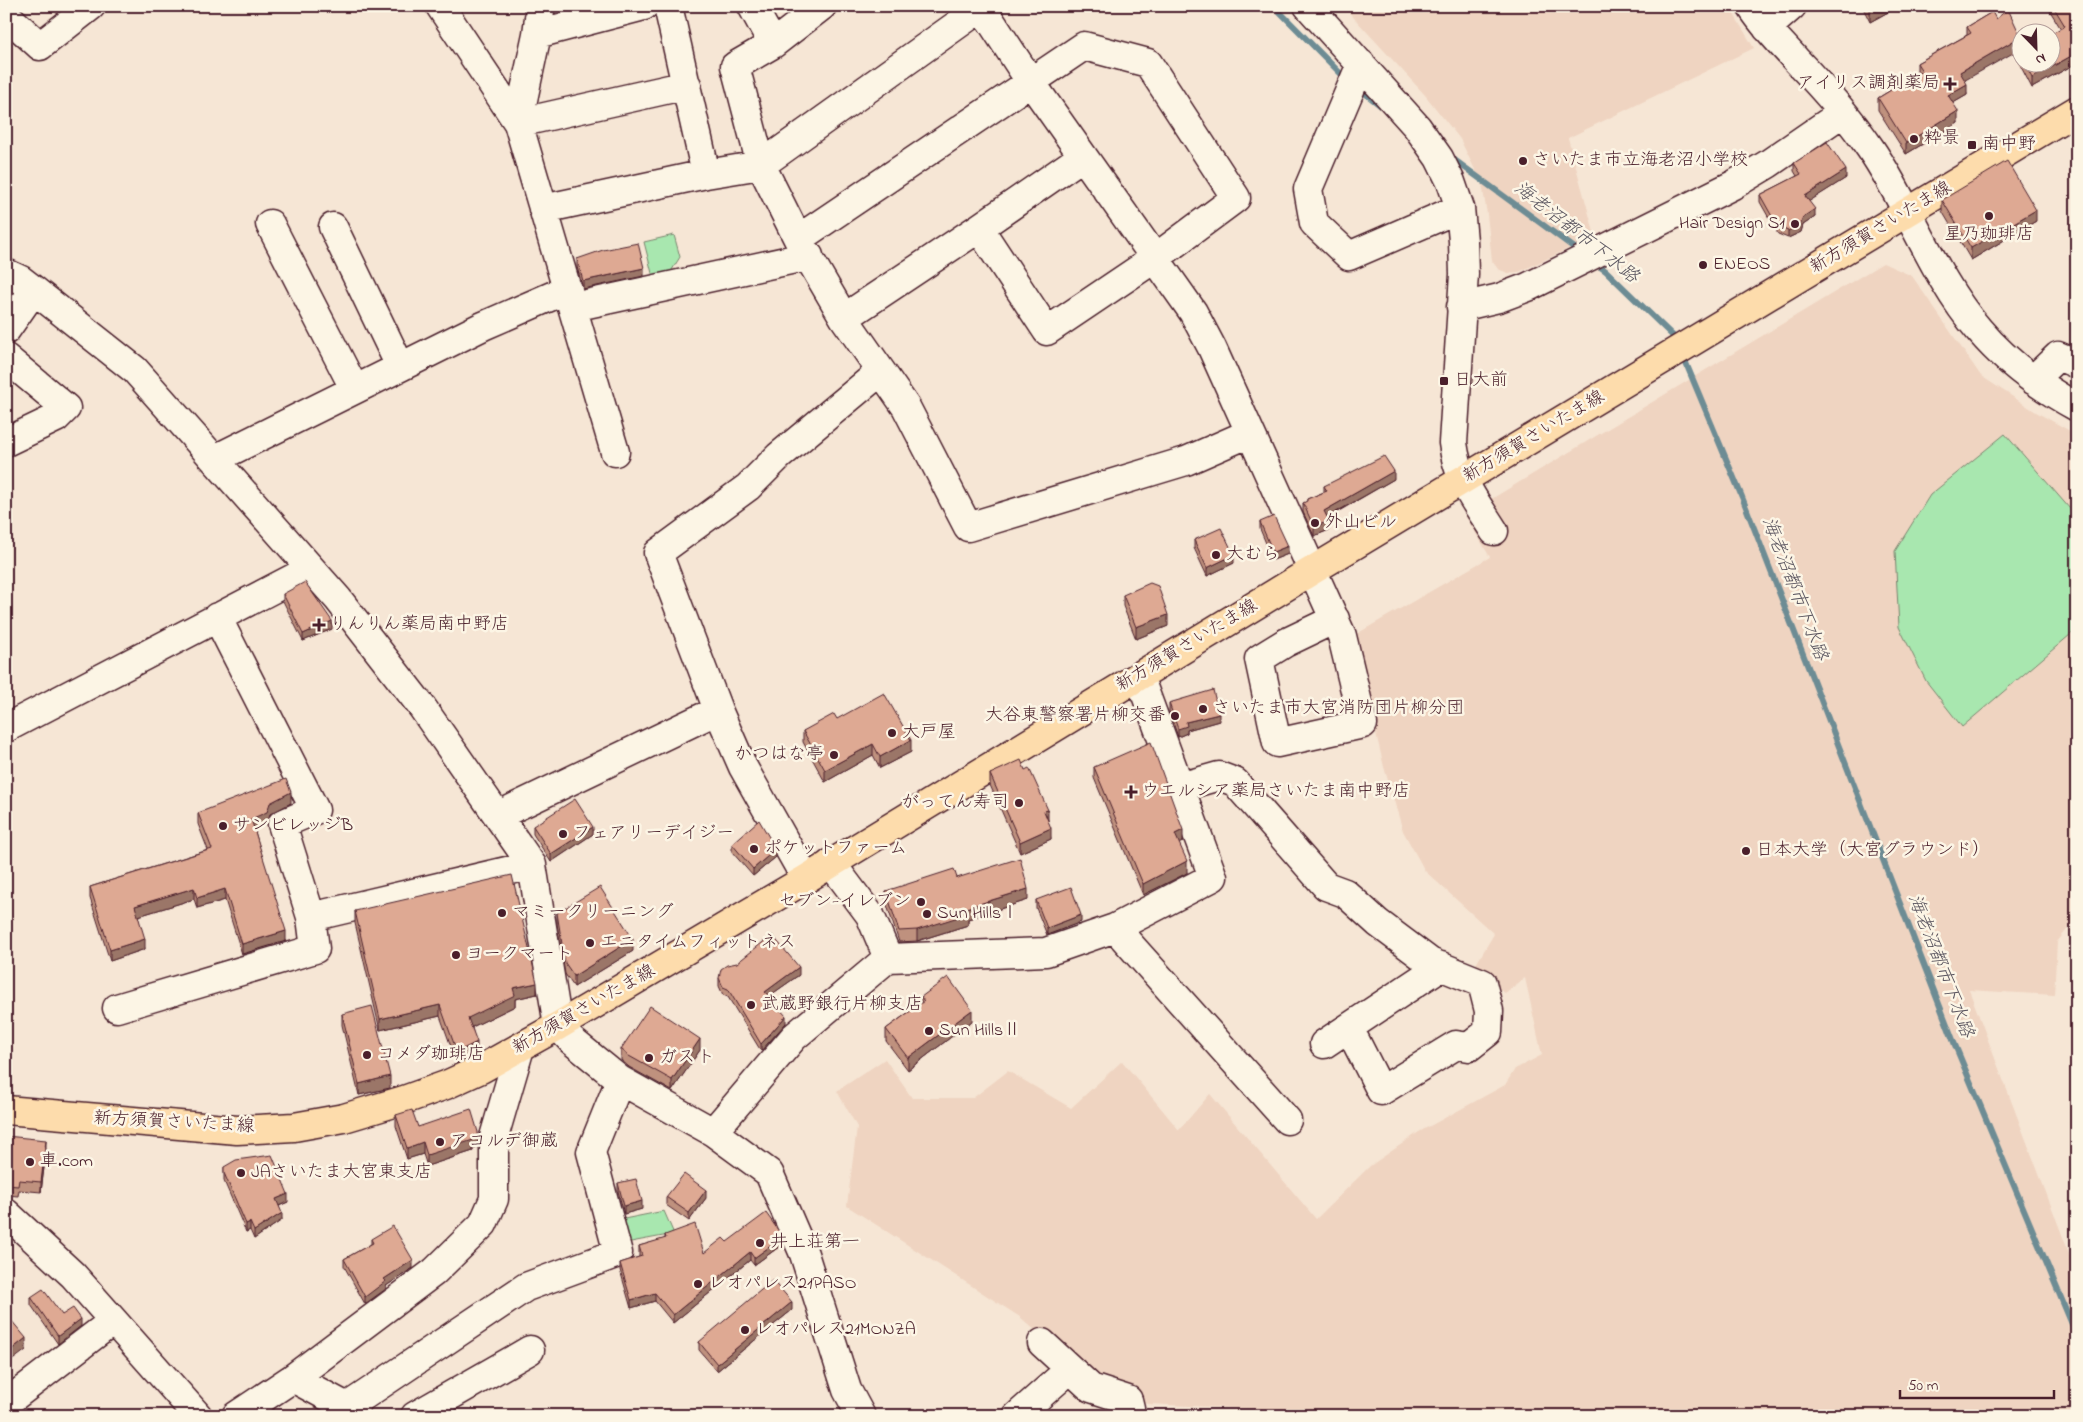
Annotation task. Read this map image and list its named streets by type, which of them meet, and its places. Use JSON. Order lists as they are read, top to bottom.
{
  "streets": {
    "main road": ["新方須賀さいたま線"]
  },
  "water": ["海老沼都市下水路"],
  "places": {
    "health": ["アイリス調剤薬局", "りんりん薬局南中野店", "ウエルシア薬局さいたま南中野店"],
    "other": [
      "粋景",
      "さいたま市立海老沼小学校",
      "星乃珈琲店",
      "Hair Design S1",
      "ENEOS",
      "外山ビル",
      "大むら",
      "さいたま市大宮消防団片柳分団",
      "大谷東警察署片柳交番",
      "大戸屋",
      "かつはな亭",
      "がってん寿司",
      "サンビレッジB",
      "フェアリーデイジー",
      "ポケットファーム",
      "日本大学（大宮グラウンド）",
      "セブン-イレブン",
      "マミークリーニング",
      "Sun HillsⅠ",
      "エニタイムフィットネス",
      "ヨークマート",
      "武蔵野銀行片柳支店",
      "Sun HillsⅡ",
      "コメダ珈琲店",
      "ガスト",
      "アコルデ御蔵",
      "車.com",
      "JAさいたま大宮東支店",
      "井上荘第一",
      "レオパレス21PASO",
      "レオパレス21MONZA"
    ],
    "transit": ["南中野", "日大前"]
  },
  "scale_bar": "50 m",
  "north": "bottom right"
}
